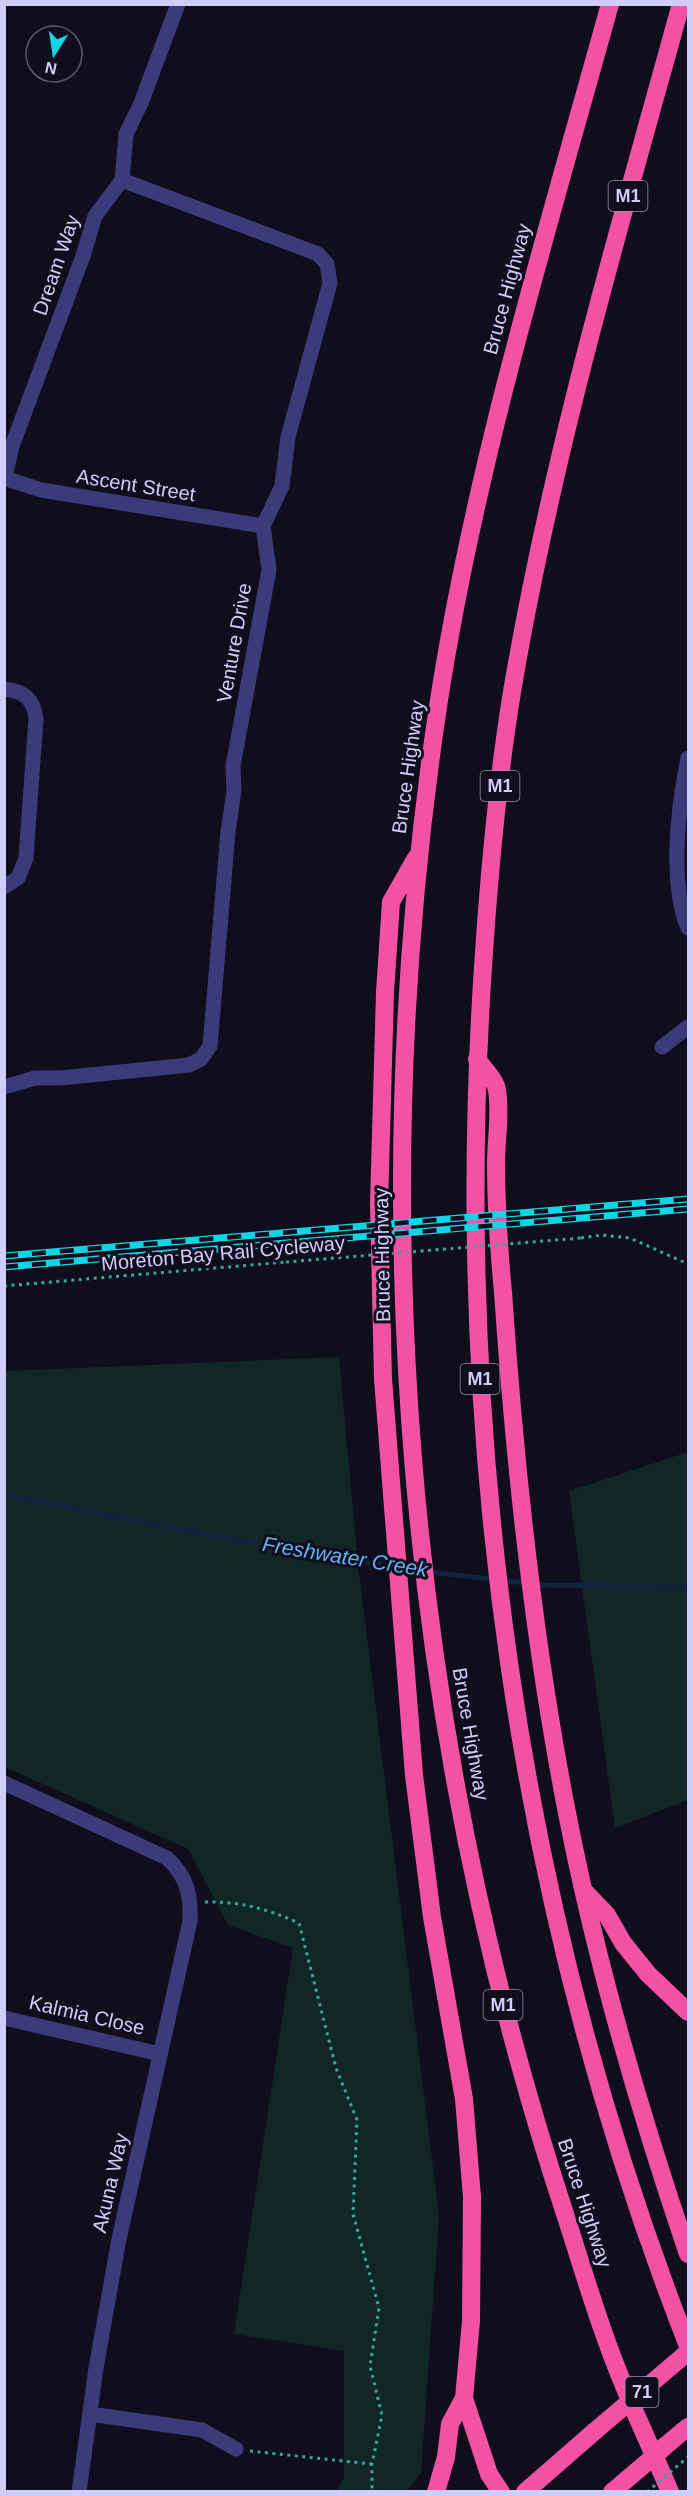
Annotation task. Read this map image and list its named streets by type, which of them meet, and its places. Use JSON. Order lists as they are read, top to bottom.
{
  "streets": {
    "highway": ["M1", "Bruce Highway", "71"],
    "street": [
      "Dream Way",
      "Ascent Street",
      "Venture Drive",
      "Kalmia Close",
      "Akuna Way"
    ],
    "path": ["Moreton Bay Rail Cycleway"]
  },
  "crossings": [
    ["Dream Way", "Ascent Street"],
    ["Ascent Street", "Venture Drive"],
    ["Kalmia Close", "Akuna Way"]
  ],
  "water": ["Freshwater Creek"],
  "north": "bottom"
}
